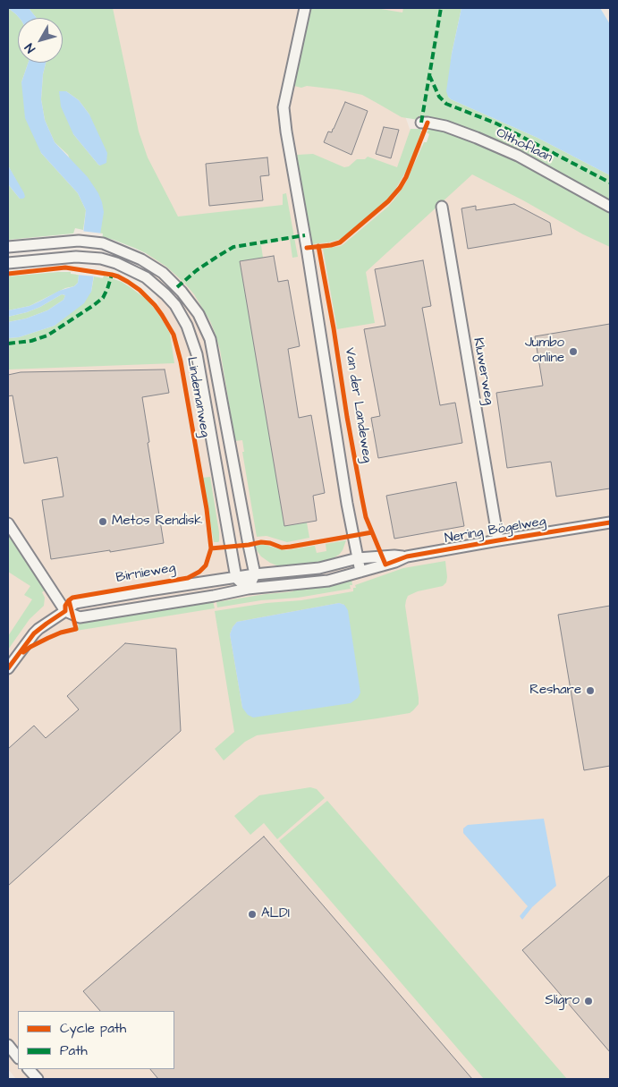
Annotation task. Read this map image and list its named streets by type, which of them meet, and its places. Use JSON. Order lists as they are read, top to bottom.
{
  "streets": {
    "street": [
      "Olthoflaan",
      "Kluwerweg",
      "Lindemanweg",
      "Van der Landeweg",
      "Nering Bögelweg",
      "Birnieweg"
    ]
  },
  "crossings": [
    ["Kluwerweg", "Nering Bögelweg"],
    ["Lindemanweg", "Nering Bögelweg"],
    ["Lindemanweg", "Birnieweg"],
    ["Van der Landeweg", "Nering Bögelweg"],
    ["Nering Bögelweg", "Birnieweg"]
  ],
  "places": [
    "Jumbo online",
    "Metos Rendisk",
    "Reshare",
    "ALDI",
    "Sligro"
  ],
  "legend": ["Cycle path", "Path"],
  "north": "bottom left"
}
